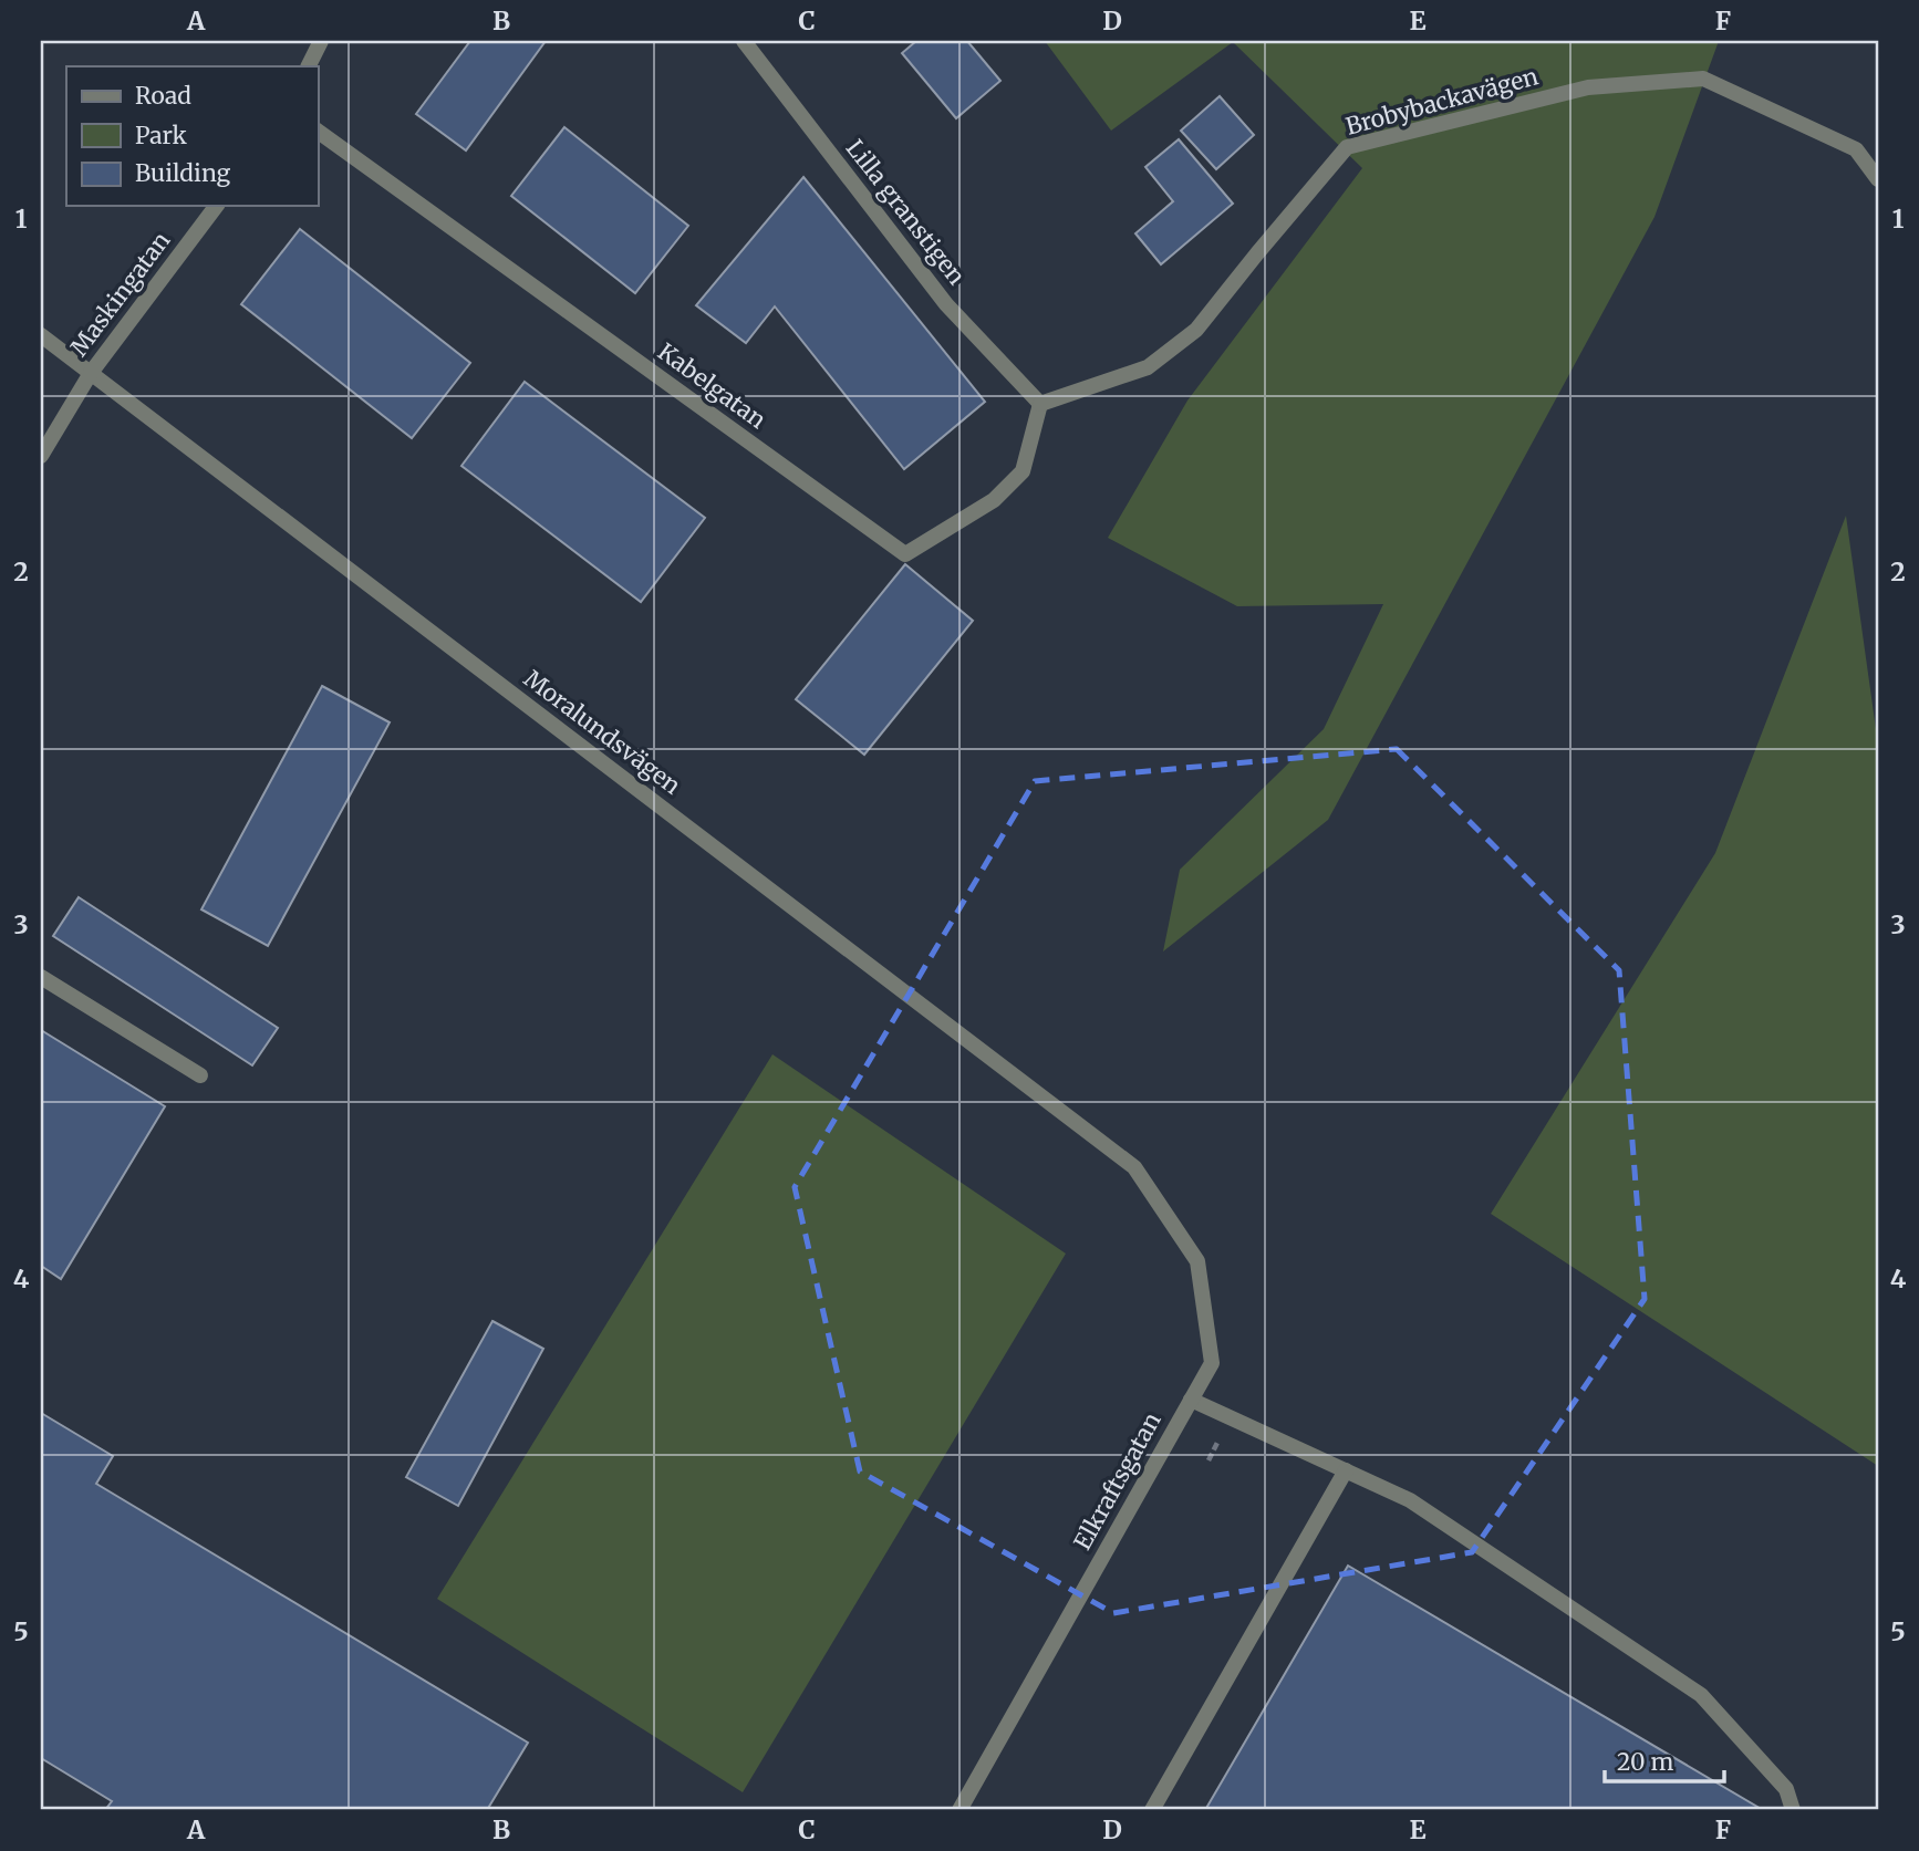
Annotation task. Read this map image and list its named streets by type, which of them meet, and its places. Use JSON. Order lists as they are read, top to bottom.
{
  "streets": {
    "street": [
      "Brobybackavägen",
      "Lilla granstigen",
      "Maskingatan",
      "Kabelgatan",
      "Moralundsvägen",
      "Elkraftsgatan"
    ]
  },
  "crossings": [
    ["Brobybackavägen", "Lilla granstigen"],
    ["Brobybackavägen", "Kabelgatan"],
    ["Lilla granstigen", "Kabelgatan"],
    ["Maskingatan", "Moralundsvägen"],
    ["Moralundsvägen", "Elkraftsgatan"]
  ],
  "legend": ["Road", "Park", "Building"],
  "scale_bar": "20 m",
  "grid": {
    "columns": [
      "A",
      "B",
      "C",
      "D",
      "E",
      "F"
    ],
    "rows": [
      "1",
      "2",
      "3",
      "4",
      "5"
    ]
  }
}
